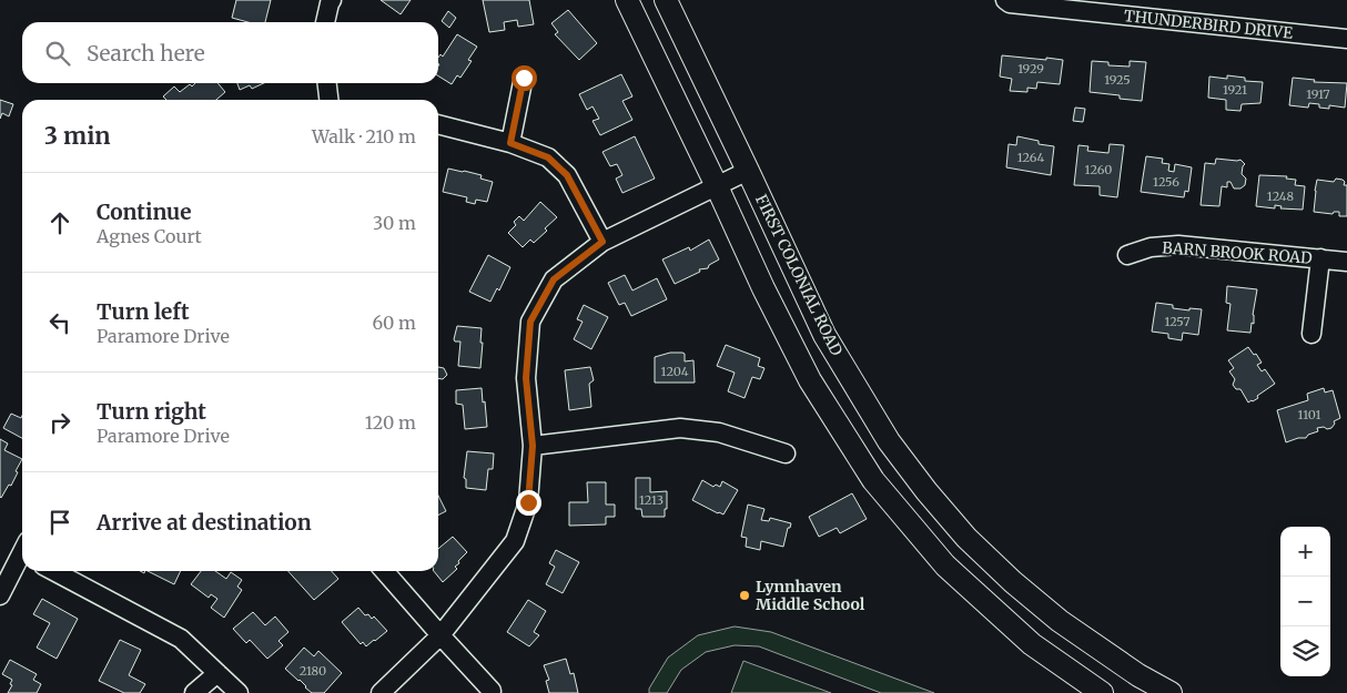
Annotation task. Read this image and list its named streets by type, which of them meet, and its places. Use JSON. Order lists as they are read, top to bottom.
{
  "streets": {
    "main road": ["FIRST COLONIAL ROAD"],
    "street": ["THUNDERBIRD DRIVE", "BARN BROOK ROAD"]
  },
  "places": ["Lynnhaven Middle School"],
  "house_numbers": [
    "1929",
    "1925",
    "1921",
    "1917",
    "1264",
    "1260",
    "1256",
    "1248",
    "1257",
    "1204",
    "1101",
    "1213",
    "2180"
  ],
  "page": {
    "search": "Search here",
    "heading": ["3 min", "Walk · 210 m"],
    "list": [
      ["Continue", "Agnes Court", "30 m"],
      ["Turn left", "Paramore Drive", "60 m"],
      ["Turn right", "Paramore Drive", "120 m"],
      "Arrive at destination"
    ],
    "map_buttons": ["+", "−"]
  }
}
